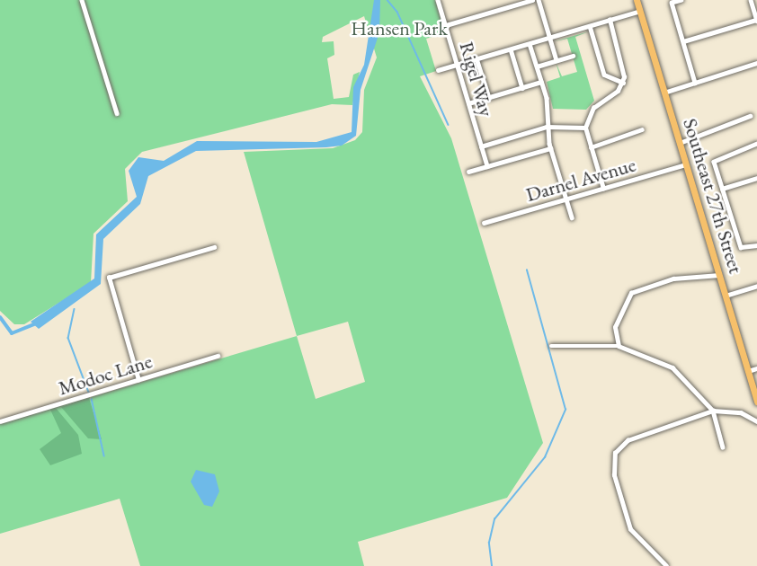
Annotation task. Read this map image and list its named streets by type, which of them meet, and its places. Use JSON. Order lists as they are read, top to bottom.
{
  "streets": {
    "main road": ["Southeast 27th Street"],
    "street": ["Rigel Way", "Darnel Avenue", "Modoc Lane"]
  },
  "crossings": [
    ["Darnel Avenue", "Southeast 27th Street"]
  ],
  "parks": ["Hansen Park"]
}
